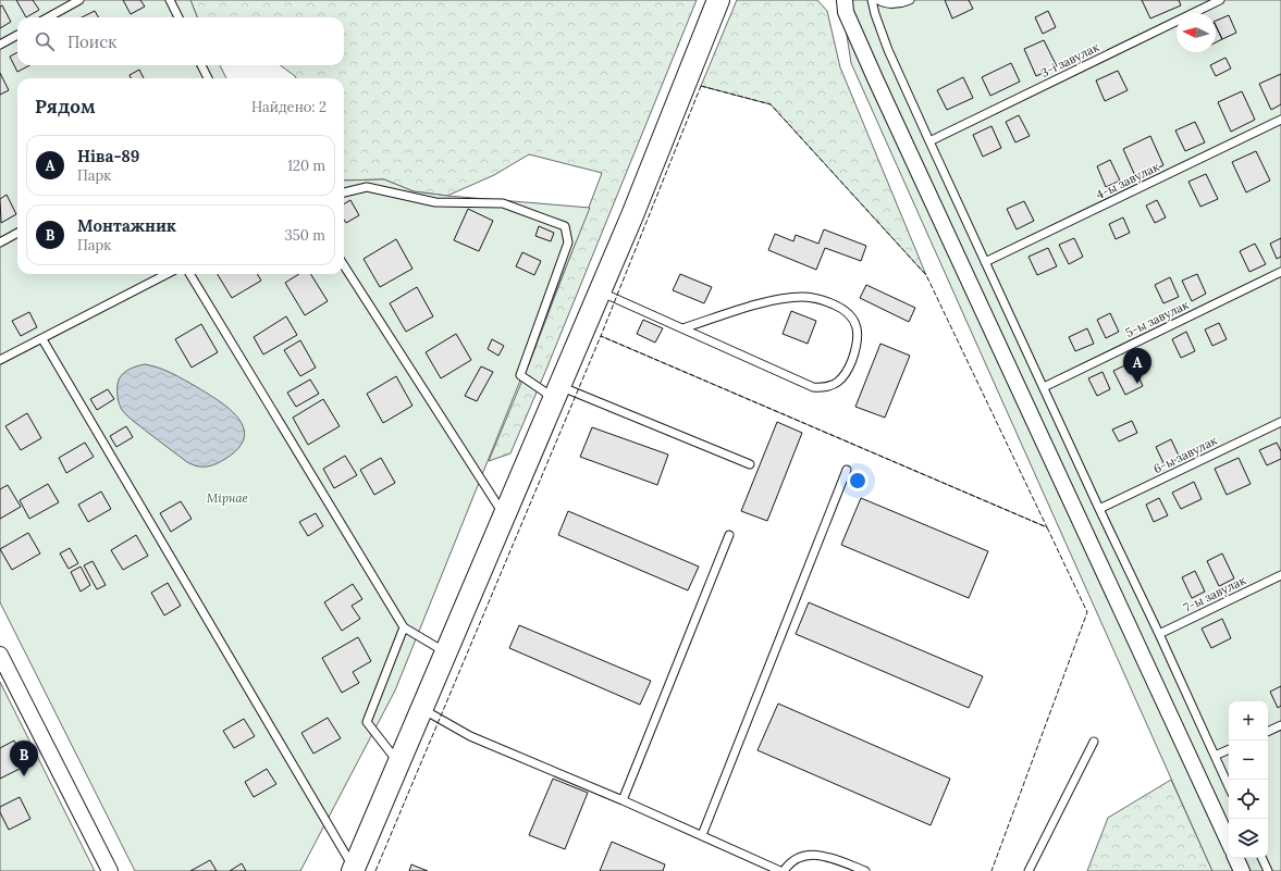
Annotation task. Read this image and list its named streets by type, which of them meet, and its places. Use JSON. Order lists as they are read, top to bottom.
{
  "streets": {
    "lane": [
      "3-і завулак",
      "4-ы завулак",
      "5-ы завулак",
      "6-ы завулак",
      "7-ы завулак"
    ]
  },
  "parks": ["Мірнае"],
  "north": "left",
  "page": {
    "search": "Поиск",
    "heading": ["Рядом", "Найдено: 2"],
    "list": [
      {
        "mark": "A",
        "name": "Ніва-89",
        "note": "Парк",
        "value": "120 m"
      },
      {
        "mark": "B",
        "name": "Монтажник",
        "note": "Парк",
        "value": "350 m"
      }
    ],
    "pins": ["A", "B"],
    "map_buttons": ["+", "−"]
  }
}
